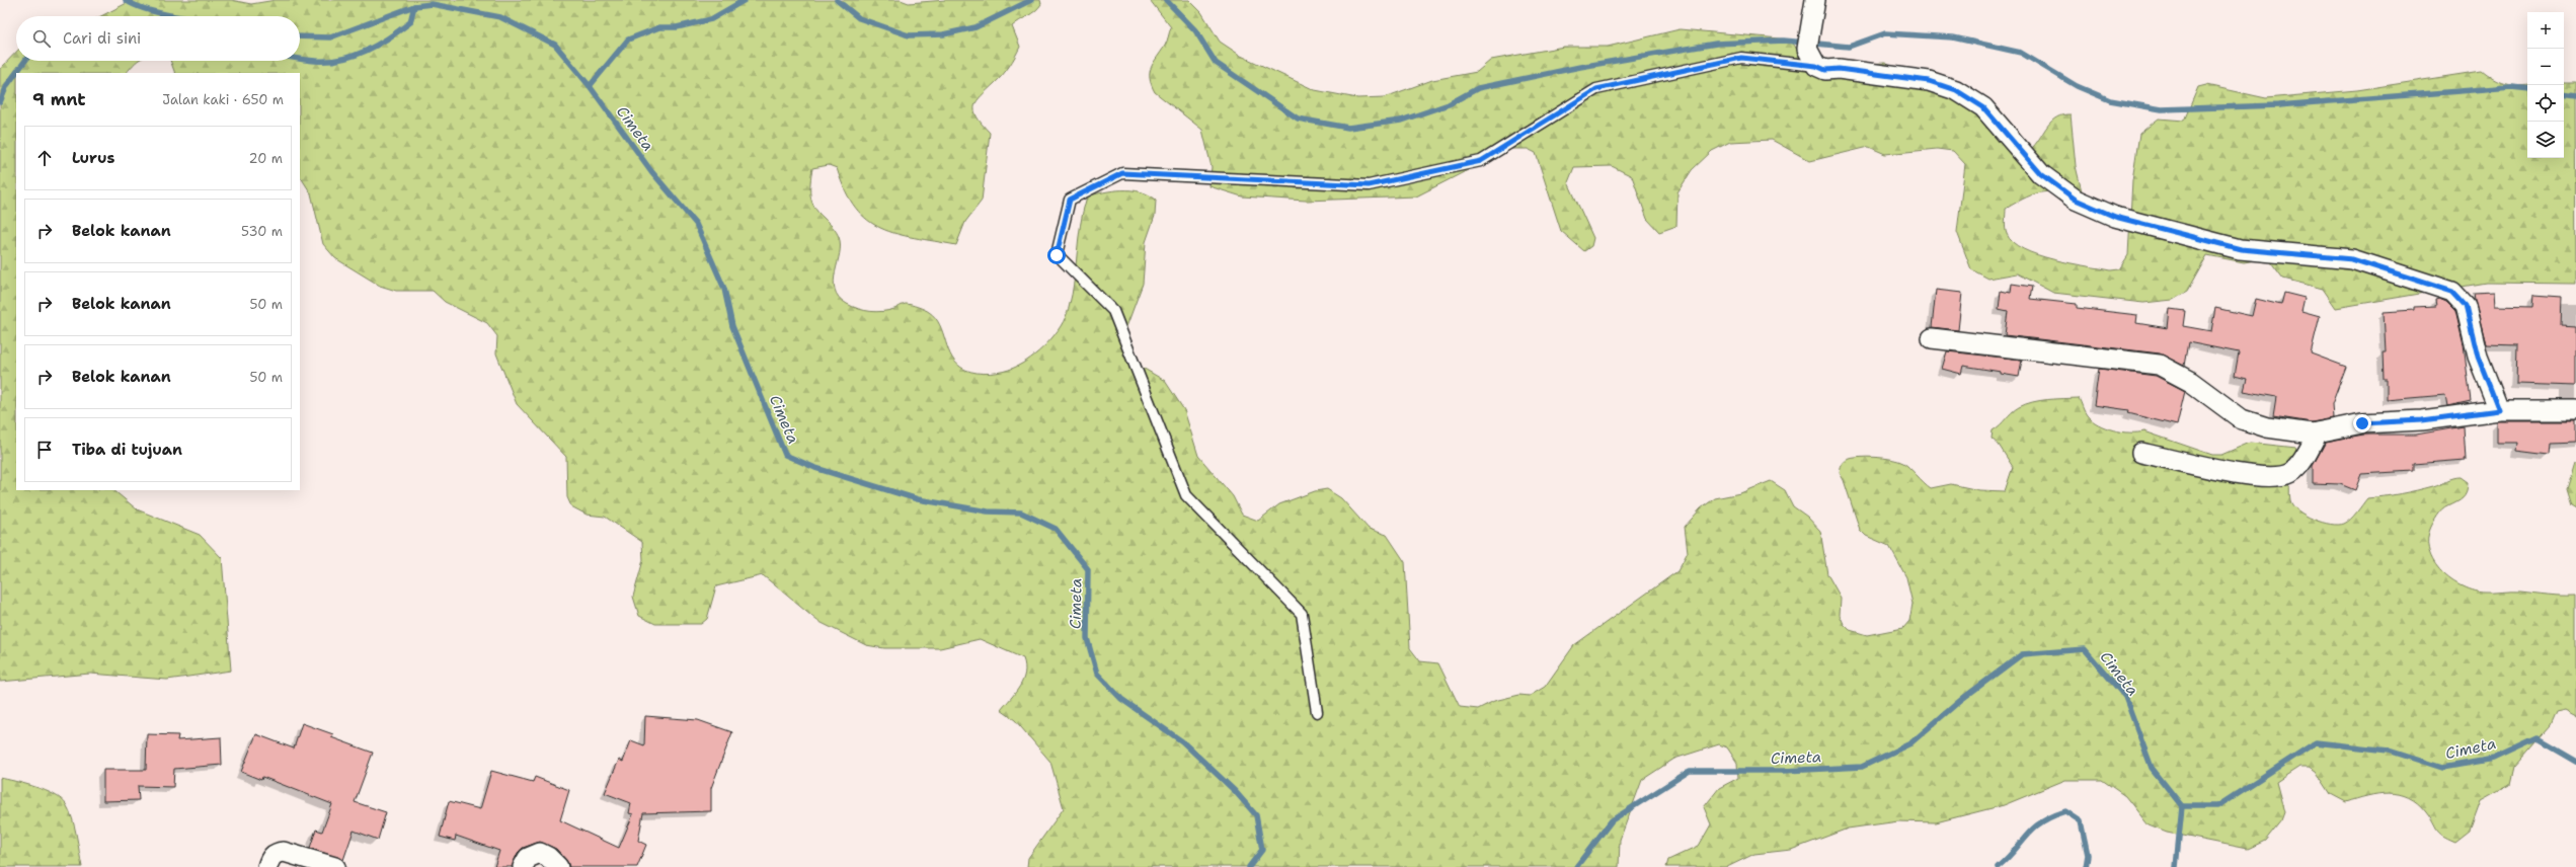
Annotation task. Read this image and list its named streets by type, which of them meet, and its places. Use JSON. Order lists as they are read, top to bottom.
{
  "water": ["Cimeta"],
  "page": {
    "map_buttons": ["+", "−"],
    "search": "Cari di sini",
    "heading": ["9 mnt", "Jalan kaki · 650 m"],
    "list": [
      ["Lurus", "20 m"],
      ["Belok kanan", "530 m"],
      ["Belok kanan", "50 m"],
      ["Belok kanan", "50 m"],
      "Tiba di tujuan"
    ]
  }
}
